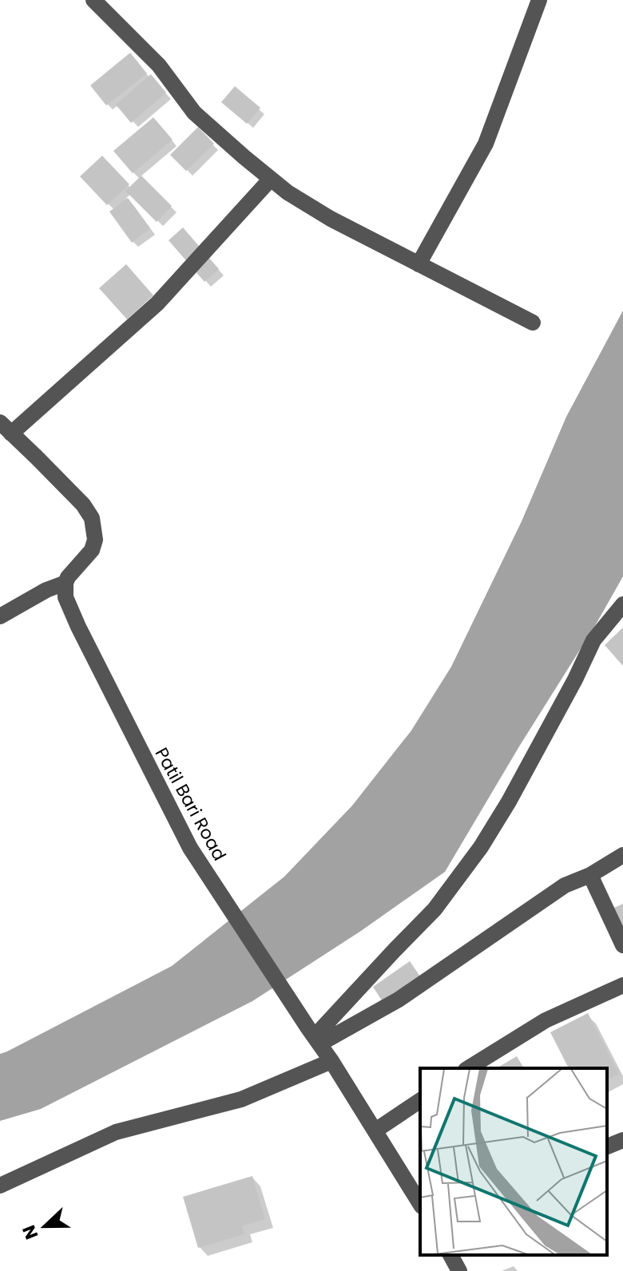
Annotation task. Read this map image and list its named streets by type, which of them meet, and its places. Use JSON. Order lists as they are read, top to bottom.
{
  "streets": {
    "street": ["Patil Bari Road"]
  },
  "north": "left"
}
